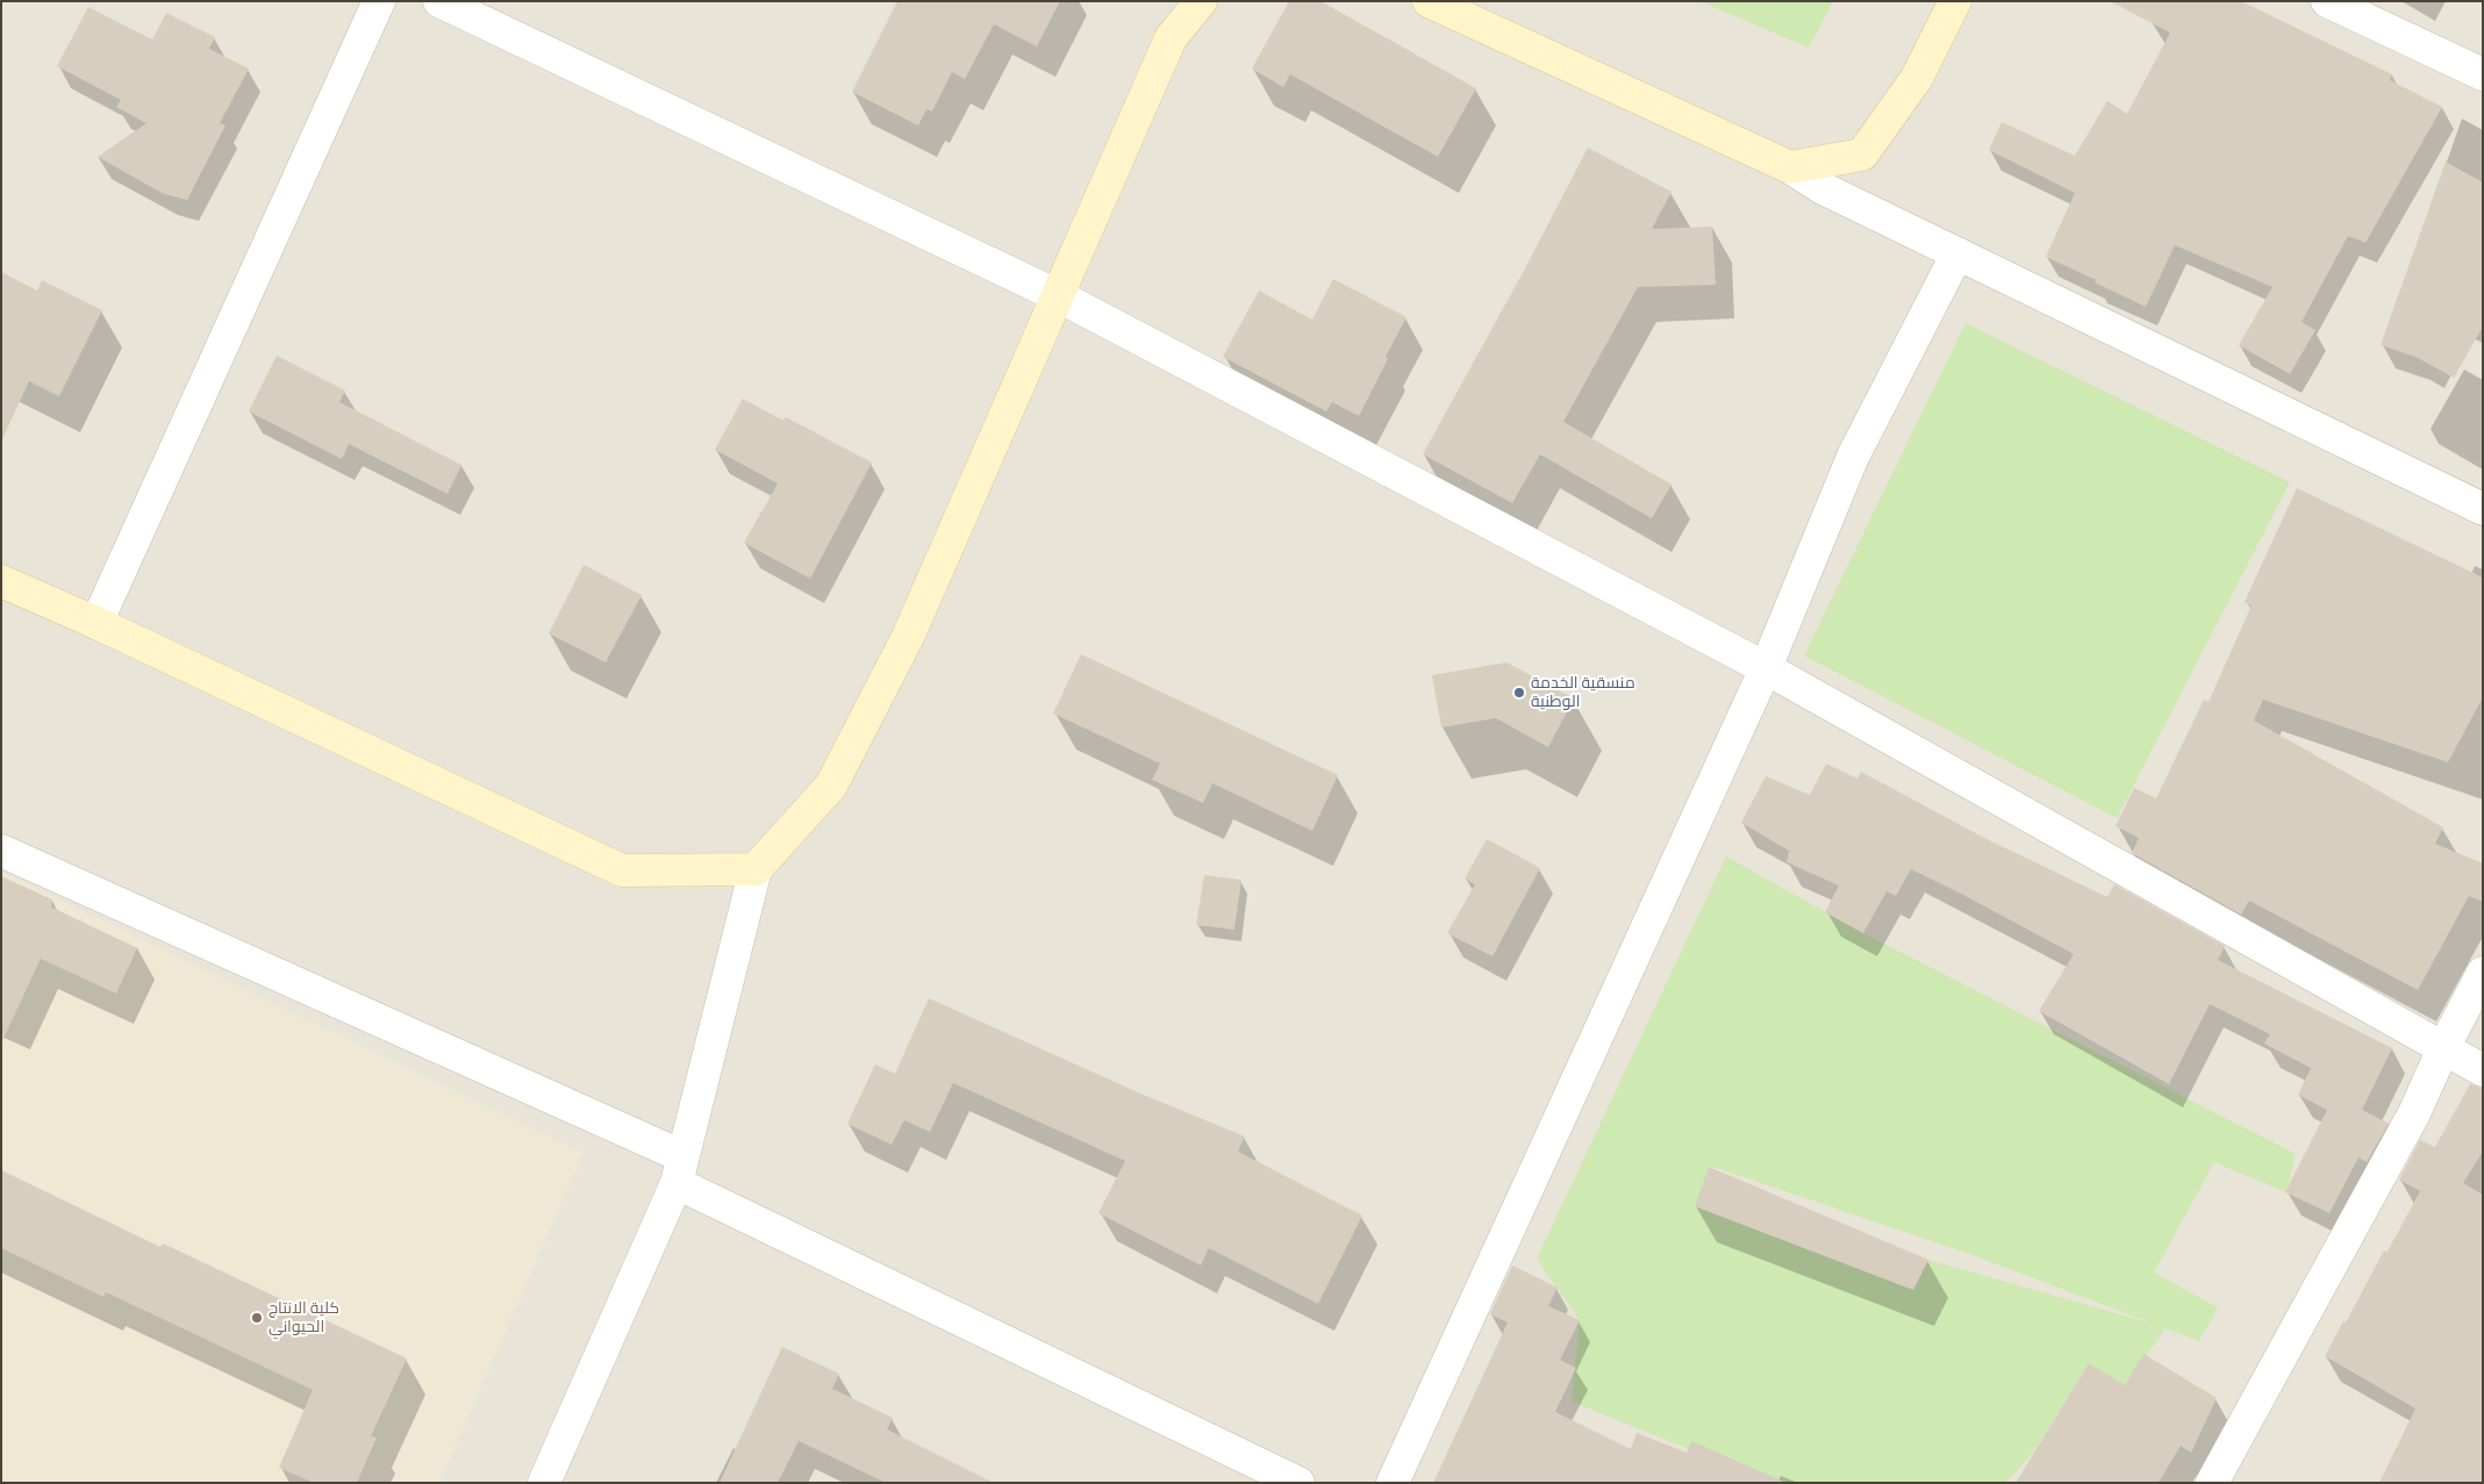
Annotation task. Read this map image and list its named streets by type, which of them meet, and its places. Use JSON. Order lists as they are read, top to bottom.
{
  "places": ["منسقية الخدمة الوطنية", "كلية الانتاج الحيواني"]
}
